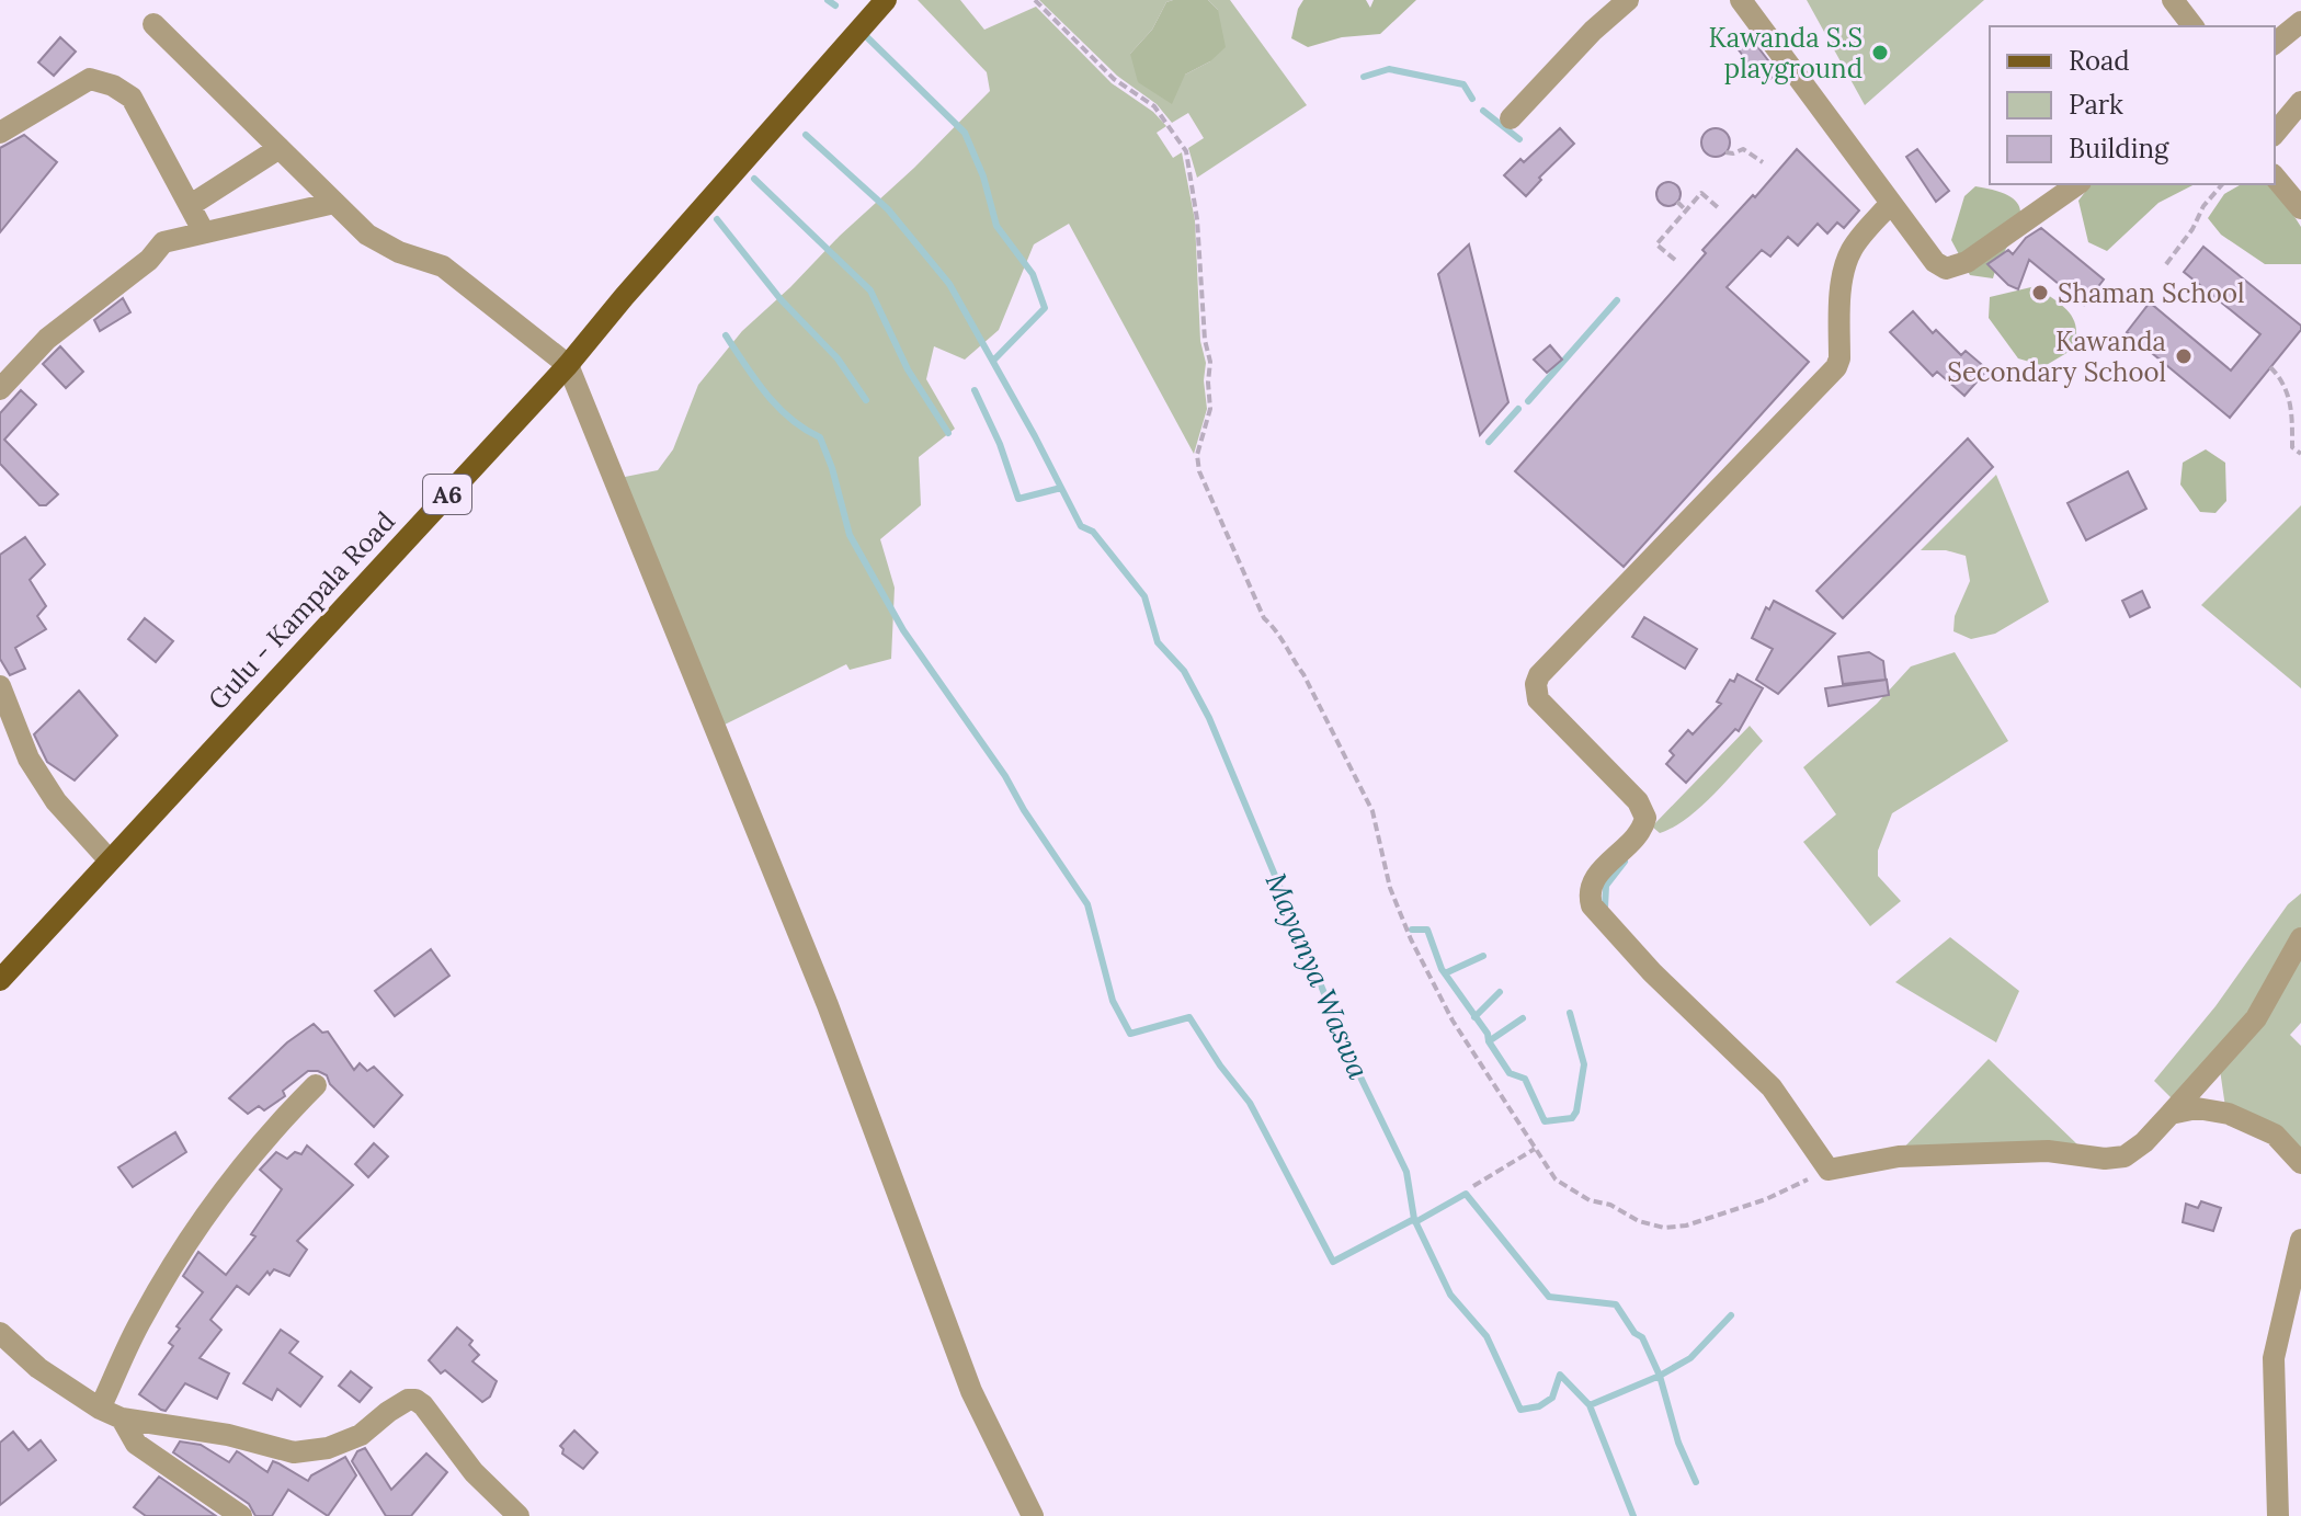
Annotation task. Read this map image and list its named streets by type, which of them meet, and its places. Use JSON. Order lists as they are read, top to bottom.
{
  "streets": {
    "main road": ["A6", "Gulu - Kampala Road"]
  },
  "water": ["Mayanya Waswa"],
  "places": ["Kawanda S.S playground", "Shaman School", "Kawanda Secondary School"],
  "legend": ["Road", "Park", "Building"]
}
